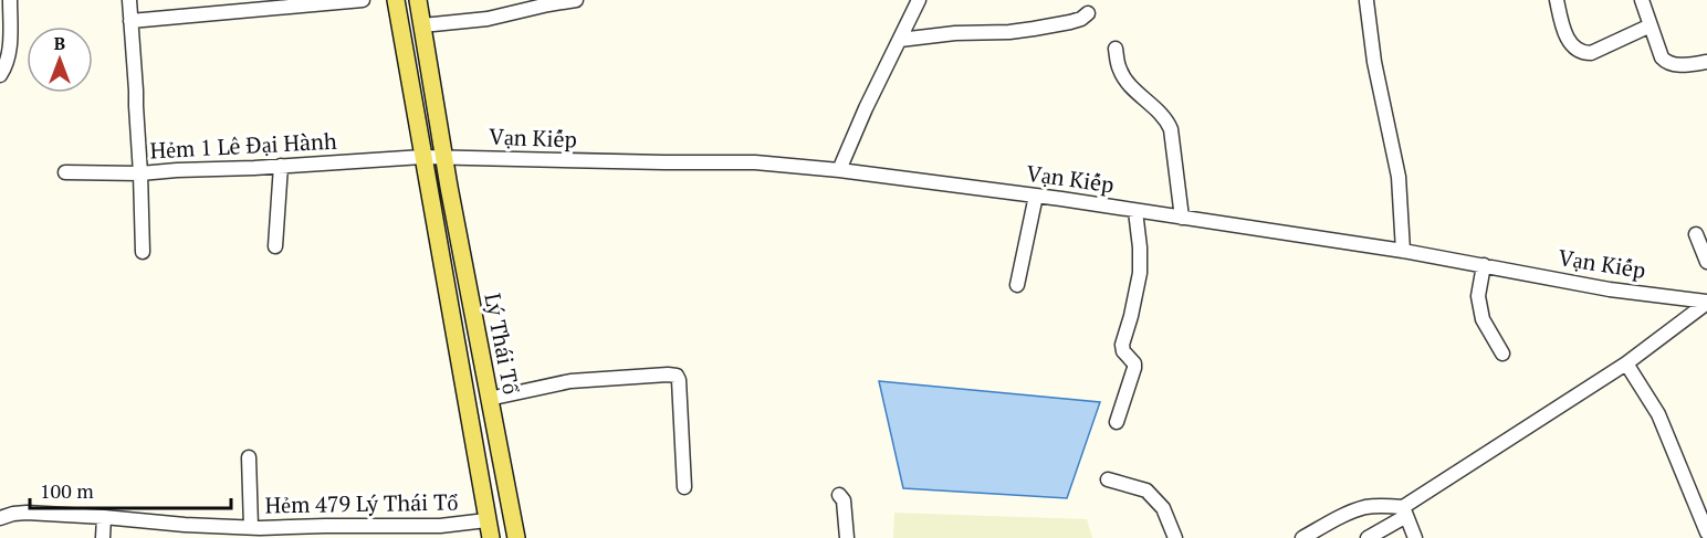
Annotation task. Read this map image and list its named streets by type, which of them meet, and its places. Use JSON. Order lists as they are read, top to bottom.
{
  "streets": {
    "main road": ["Lý Thái Tổ"],
    "street": ["Vạn Kiếp", "Hẻm 1 Lê Đại Hành", "Hẻm 479 Lý Thái Tổ"]
  },
  "crossings": [
    ["Vạn Kiếp", "Hẻm 1 Lê Đại Hành"],
    ["Vạn Kiếp", "Lý Thái Tổ"],
    ["Hẻm 1 Lê Đại Hành", "Lý Thái Tổ"],
    ["Lý Thái Tổ", "Hẻm 479 Lý Thái Tổ"]
  ],
  "scale_bar": "100 m",
  "north": "top"
}
